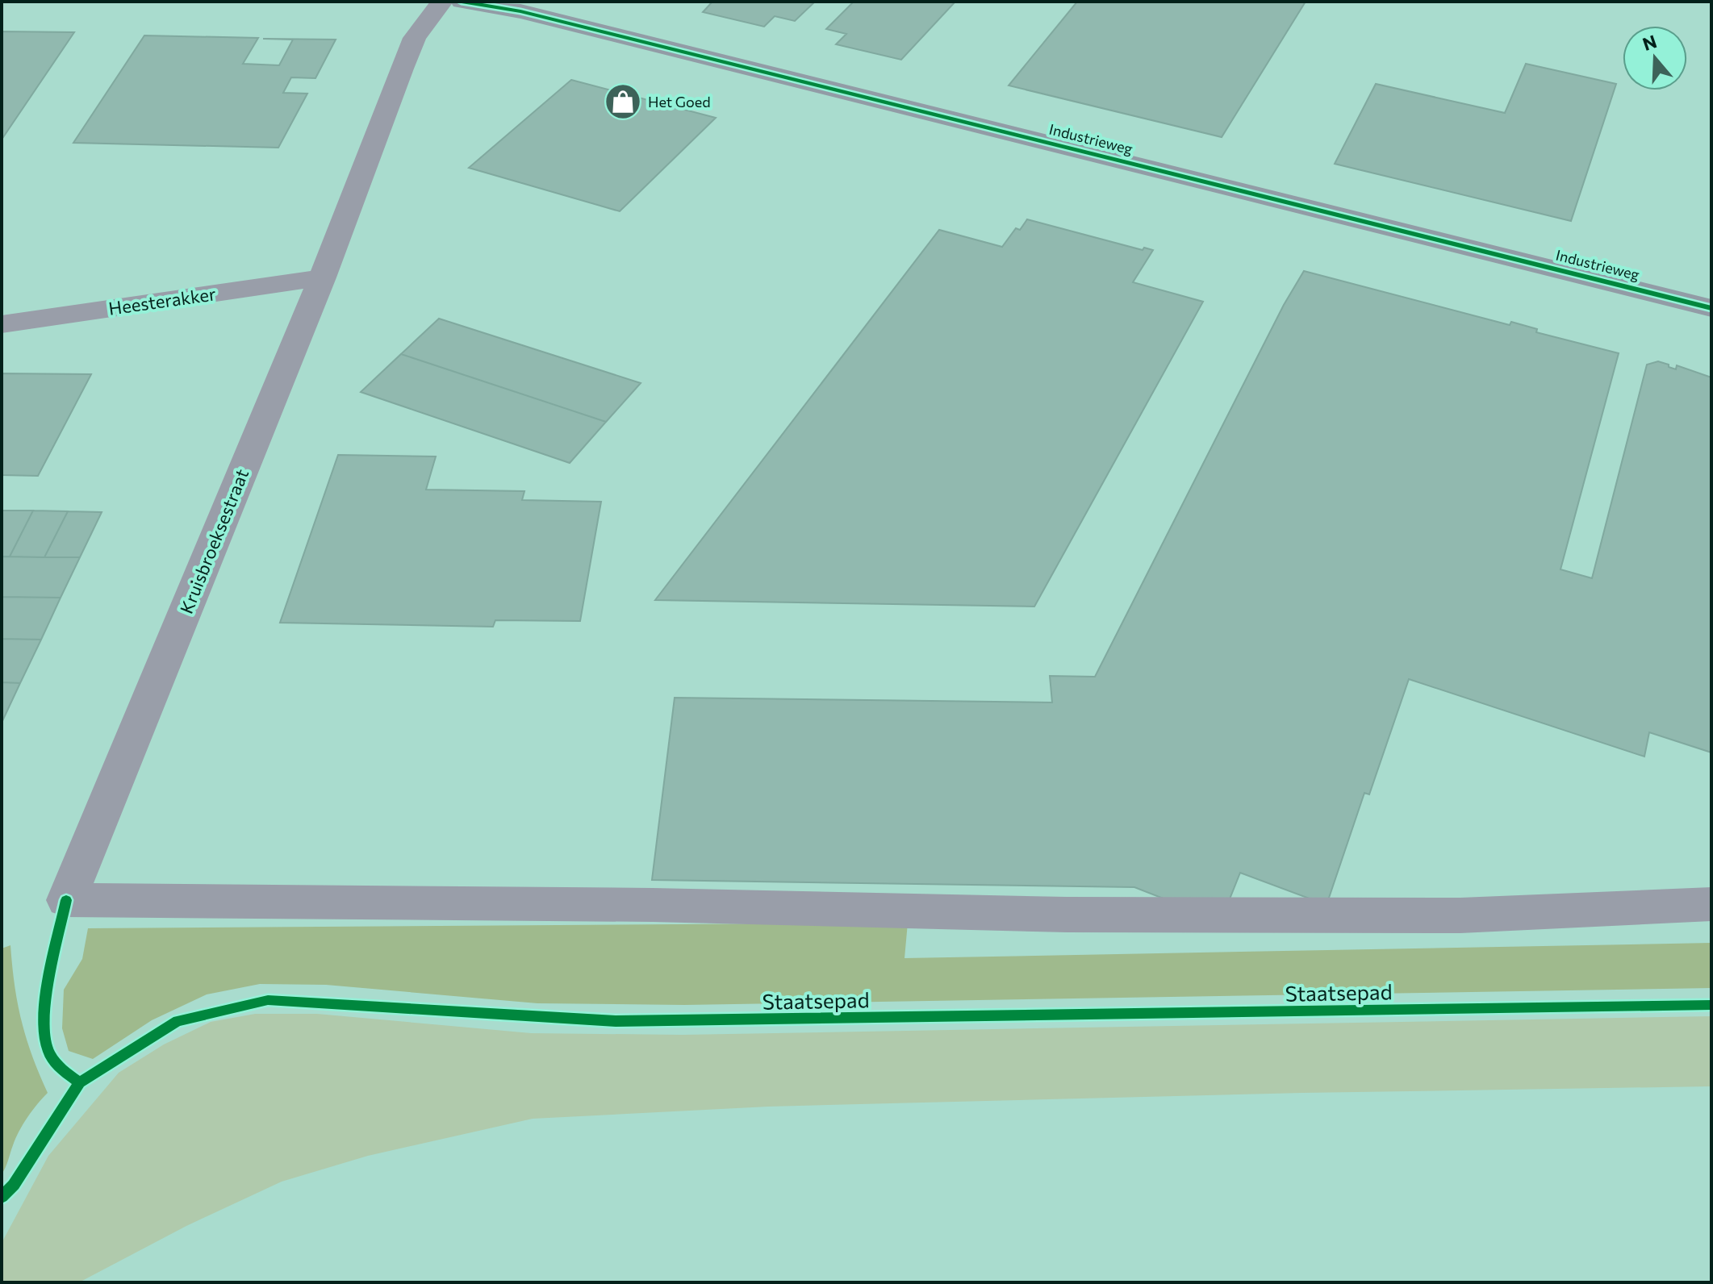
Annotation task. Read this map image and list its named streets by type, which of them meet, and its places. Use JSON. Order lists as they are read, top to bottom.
{
  "streets": {
    "main road": ["Industrieweg"],
    "street": ["Heesterakker", "Kruisbroeksestraat"],
    "cycle path": ["Staatsepad"]
  },
  "crossings": [
    ["Heesterakker", "Kruisbroeksestraat"]
  ],
  "places": {
    "shop": ["Het Goed"]
  },
  "north": "top"
}
